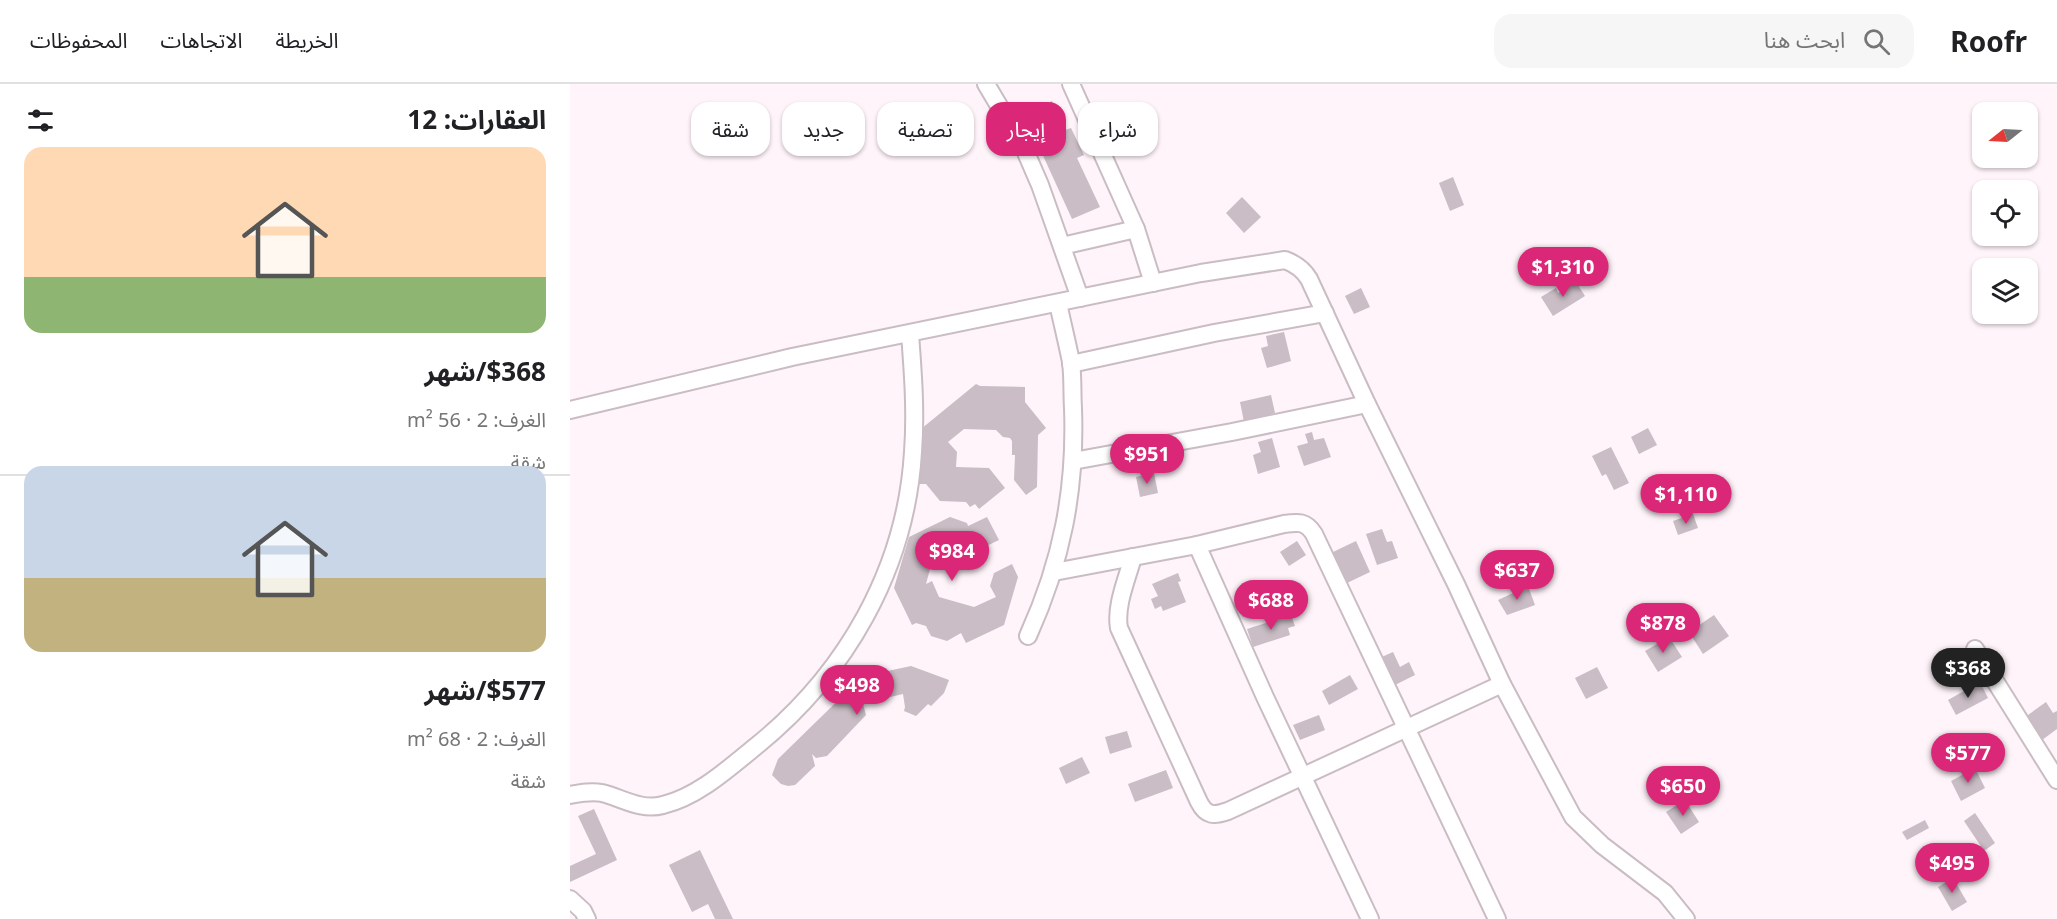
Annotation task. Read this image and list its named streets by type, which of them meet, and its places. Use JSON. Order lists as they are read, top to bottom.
{
  "north": "left",
  "page": {
    "header": "Roofr",
    "search": "ابحث هنا",
    "nav": ["الخريطة", "الاتجاهات", "المحفوظات"],
    "heading": "العقارات: 12",
    "chip": [
      "شراء",
      "إيجار",
      "تصفية",
      "جديد",
      "شقة"
    ],
    "list": [
      {
        "name": "$368/شهر",
        "note": "الغرف: 2 · 56 m² · شقة"
      },
      {
        "name": "$577/شهر",
        "note": "الغرف: 2 · 68 m² · شقة"
      }
    ],
    "price": [
      "$1,310",
      "$951",
      "$1,110",
      "$984",
      "$637",
      "$688",
      "$878",
      "$368",
      "$498",
      "$577",
      "$650",
      "$495"
    ]
  }
}
